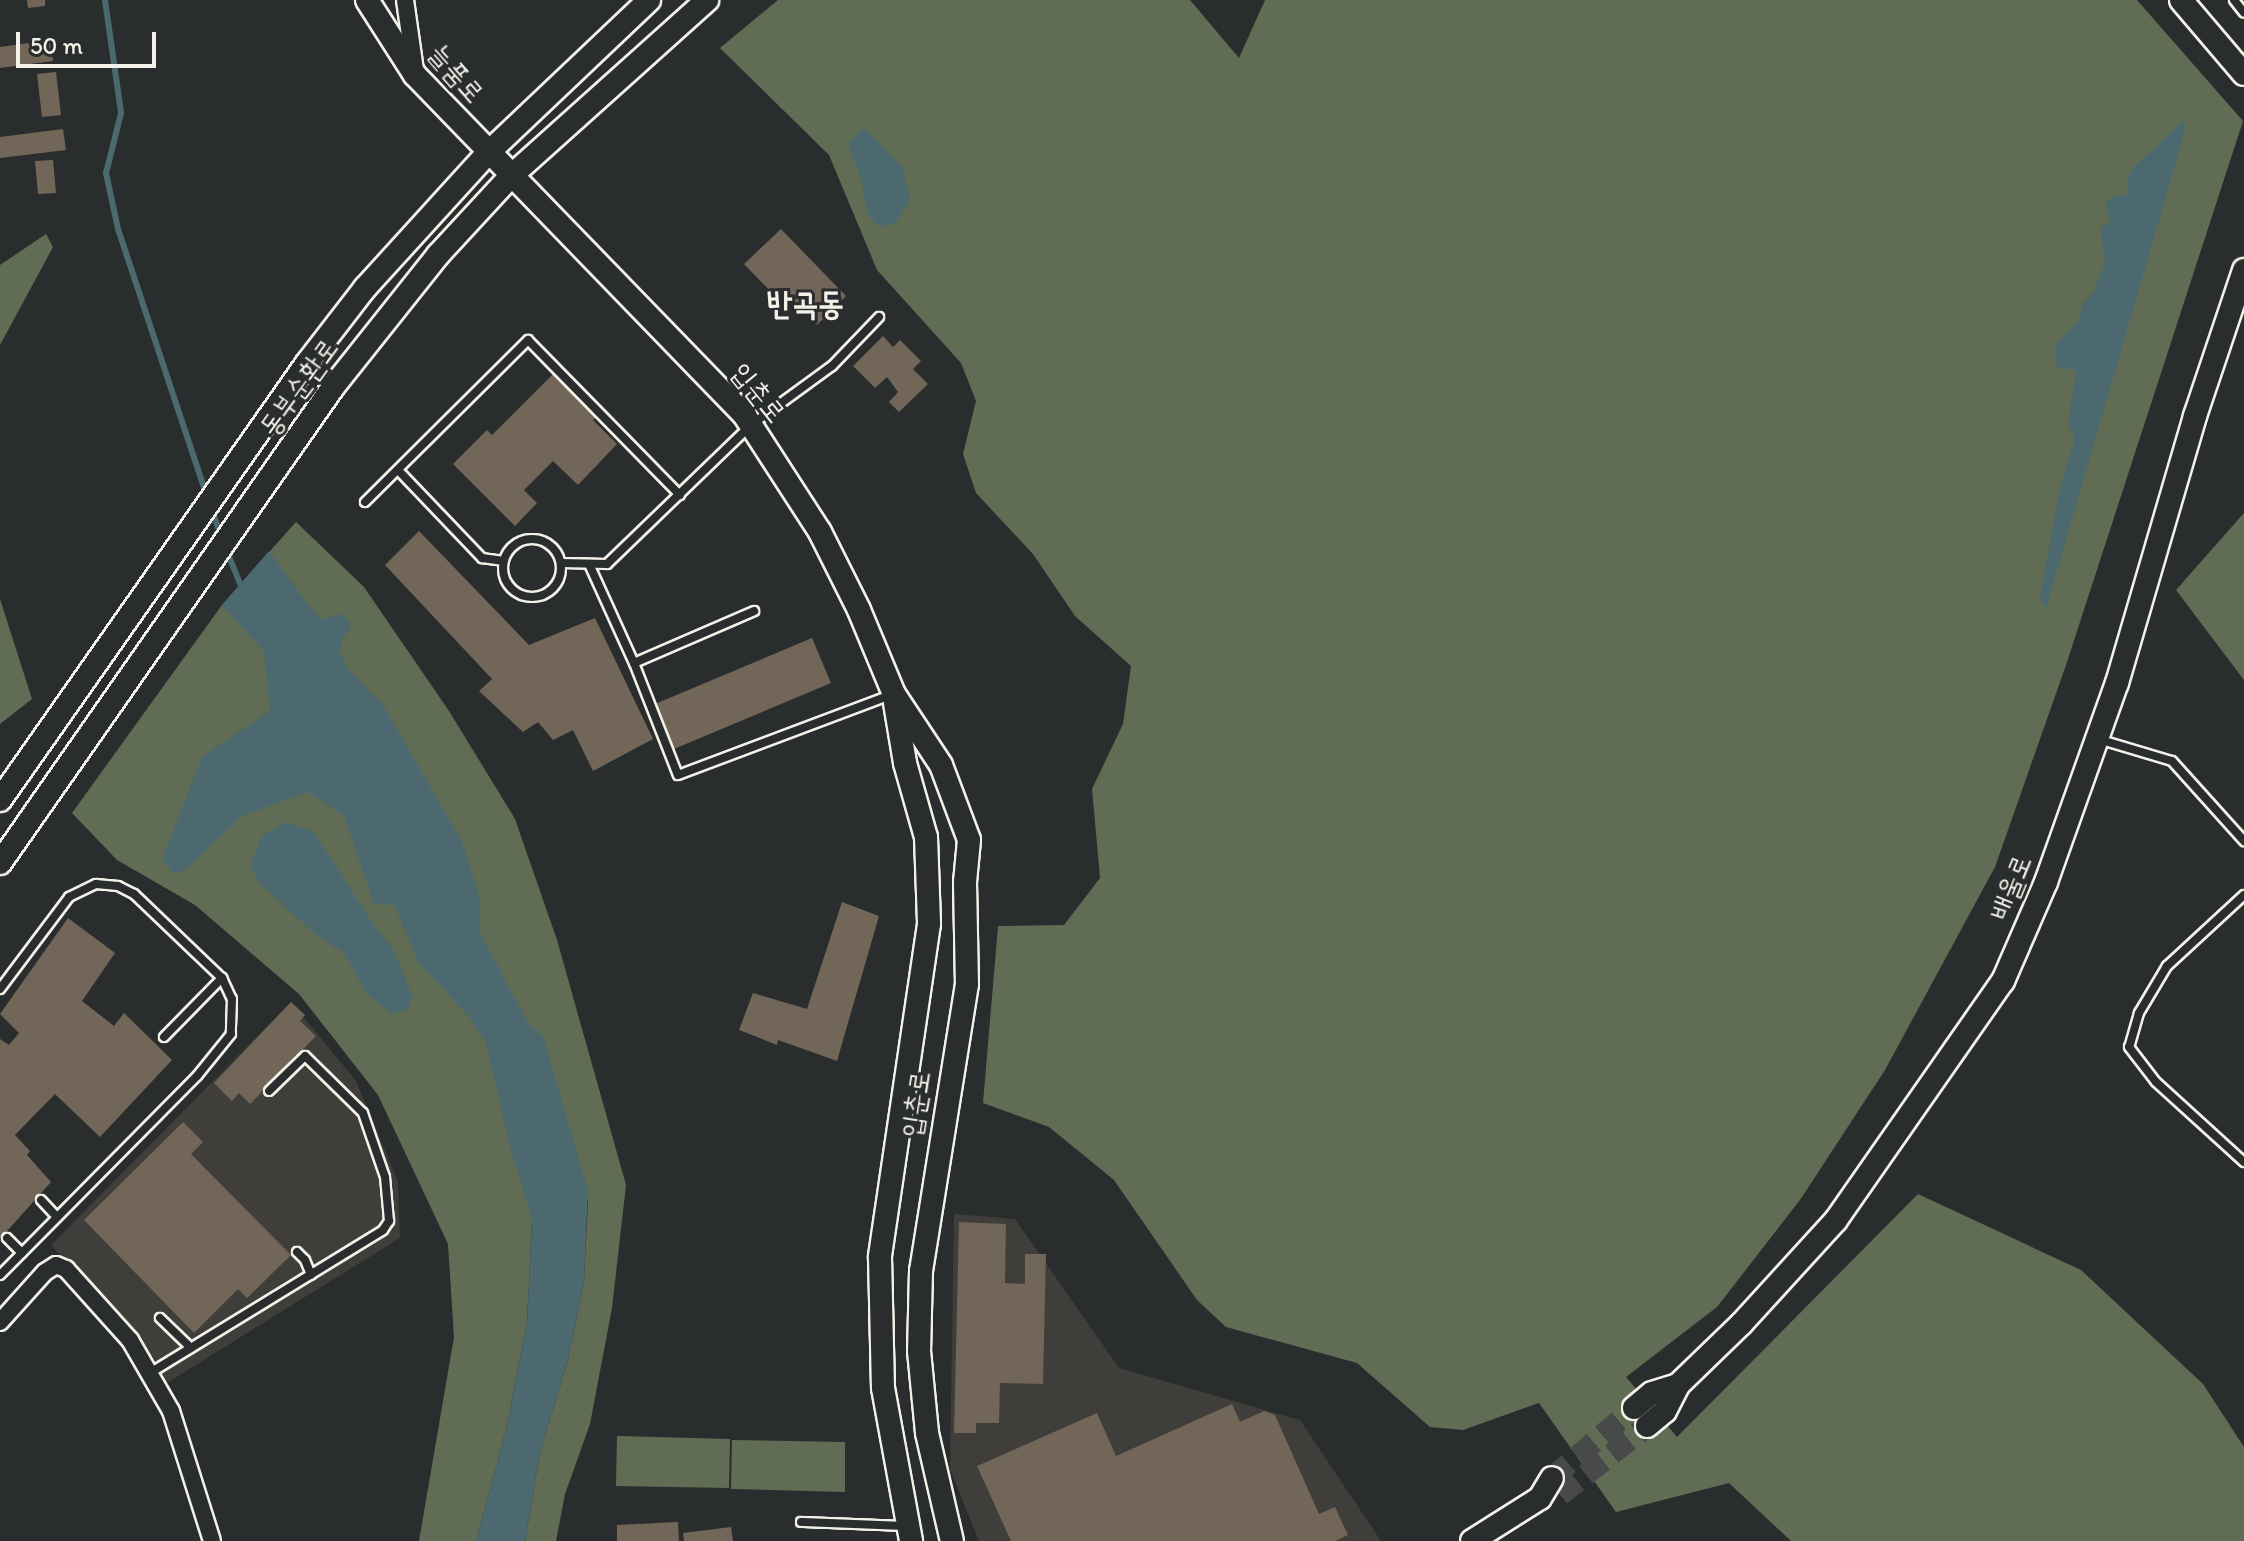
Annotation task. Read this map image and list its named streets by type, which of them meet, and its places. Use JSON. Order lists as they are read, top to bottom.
{
  "streets": {
    "street": [
      "늘품로",
      "동부순환로",
      "입춘로",
      "배울로"
    ]
  },
  "crossings": [
    ["늘품로", "동부순환로"],
    ["늘품로", "입춘로"],
    ["동부순환로", "입춘로"]
  ],
  "districts": ["반곡동"],
  "scale_bar": "50 m"
}
